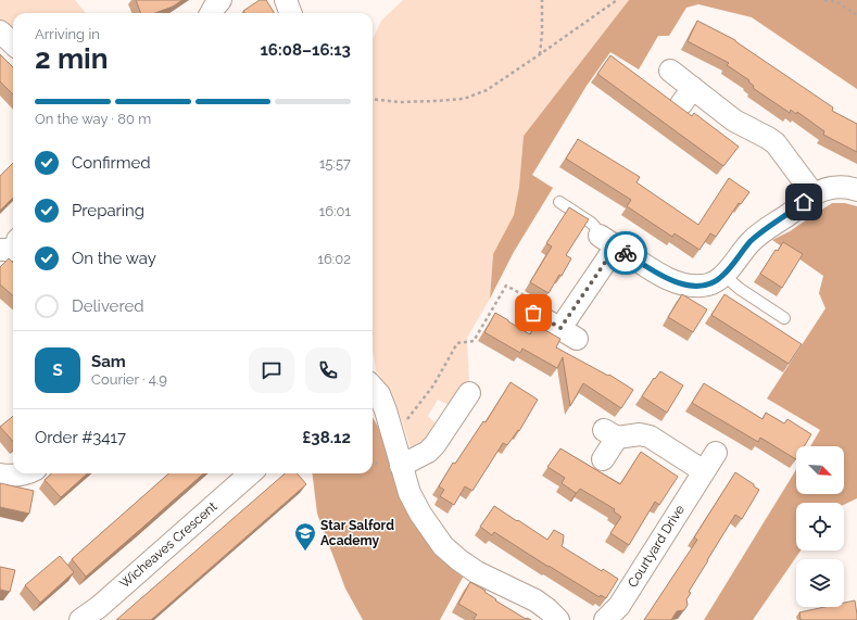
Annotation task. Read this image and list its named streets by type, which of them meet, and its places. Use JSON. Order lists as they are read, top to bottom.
{
  "streets": {
    "street": ["Wicheaves Crescent", "Courtyard Drive"]
  },
  "places": {
    "school or university": ["Star Salford Academy"]
  },
  "north": "bottom right",
  "page": {
    "heading": ["2 min", "Arriving in", "16:08–16:13"],
    "panel": [
      "Sam",
      "Courier · 4.9",
      "Order #3417",
      "£38.12"
    ],
    "bar": "On the way · 80 m",
    "list": [
      ["Confirmed", "15:57"],
      ["Preparing", "16:01"],
      ["On the way", "16:02"],
      "Delivered"
    ],
    "round": "S"
  }
}
